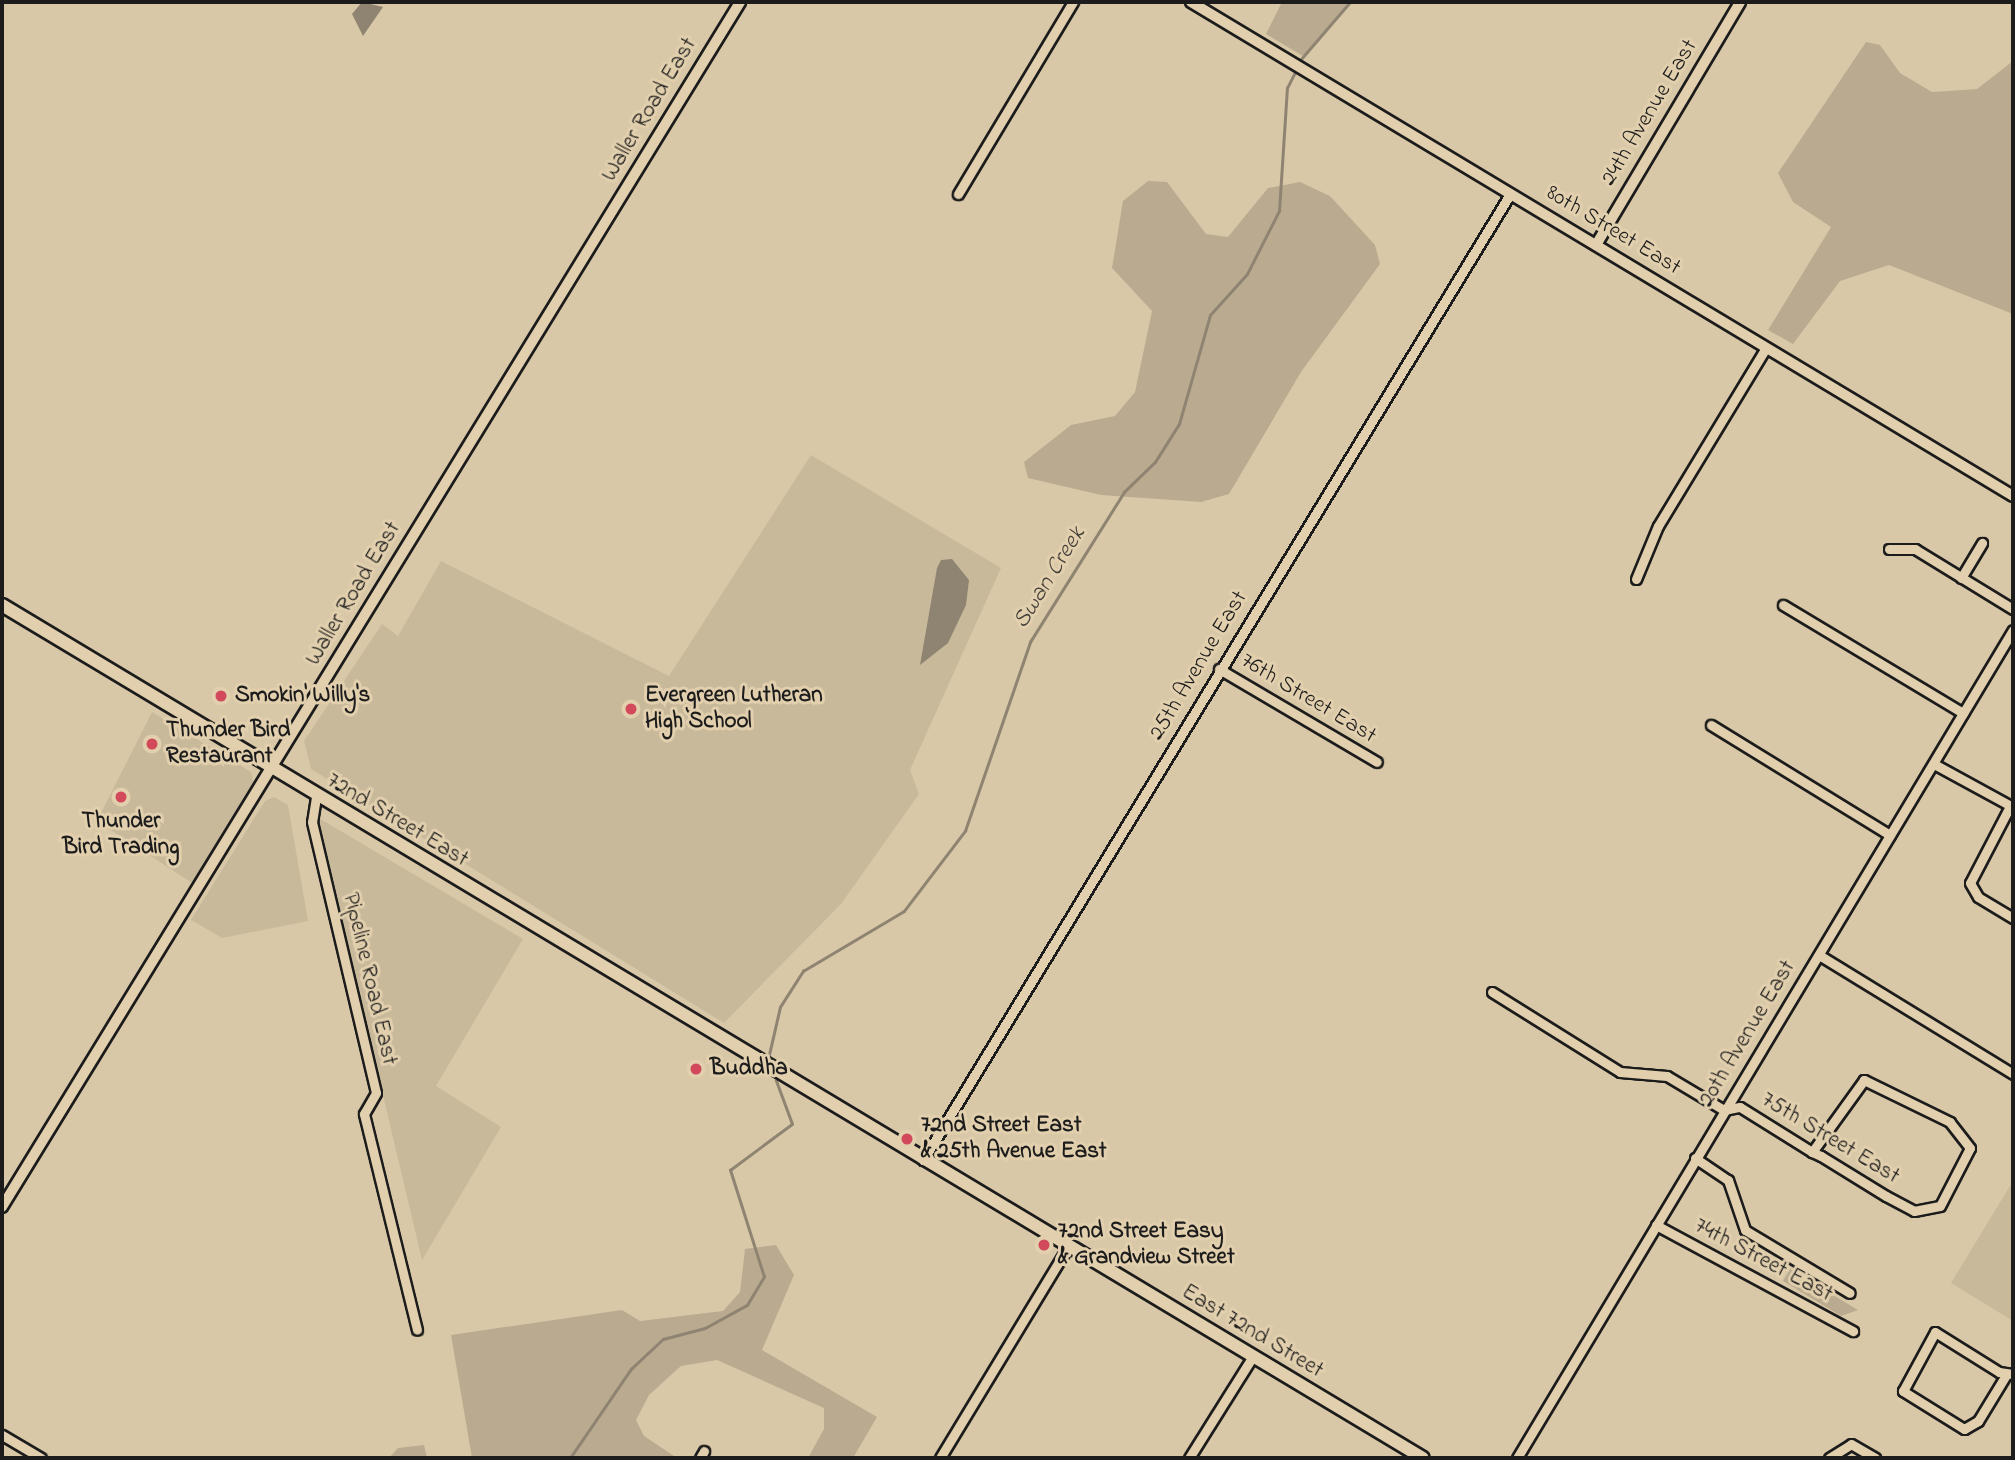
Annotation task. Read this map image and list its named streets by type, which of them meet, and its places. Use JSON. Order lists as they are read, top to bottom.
{
  "streets": {
    "main road": ["72nd Street East", "East 72nd Street"],
    "street": [
      "Waller Road East",
      "24th Avenue East",
      "80th Street East",
      "25th Avenue East",
      "76th Street East",
      "Pipeline Road East",
      "20th Avenue East",
      "75th Street East",
      "74th Street East"
    ]
  },
  "crossings": [
    ["Waller Road East", "72nd Street East"],
    ["24th Avenue East", "80th Street East"],
    ["80th Street East", "25th Avenue East"],
    ["25th Avenue East", "76th Street East"],
    ["25th Avenue East", "East 72nd Street"],
    ["72nd Street East", "Pipeline Road East"],
    ["72nd Street East", "East 72nd Street"],
    ["20th Avenue East", "75th Street East"],
    ["20th Avenue East", "74th Street East"]
  ],
  "water": ["Swan Creek"],
  "places": [
    "Smokin' Willy's",
    "Evergreen Lutheran High School",
    "Thunder Bird Restaurant",
    "Thunder Bird Trading",
    "Buddha",
    "72nd Street East & 25th Avenue East",
    "72nd Street Easy & Grandview Street"
  ]
}
